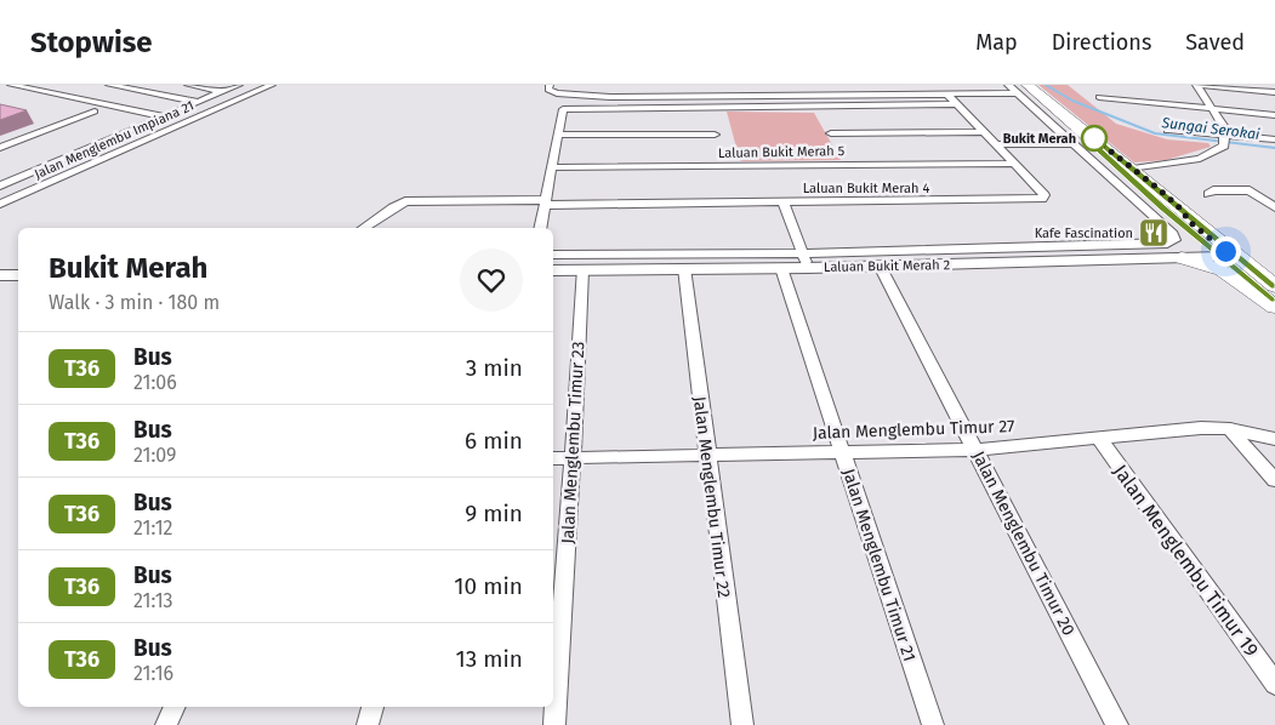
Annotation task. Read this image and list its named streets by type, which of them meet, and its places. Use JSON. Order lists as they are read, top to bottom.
{
  "streets": {
    "street": [
      "Jalan Menglembu Impiana 21",
      "Laluan Bukit Merah 5",
      "Laluan Bukit Merah 4",
      "Laluan Bukit Merah 2",
      "Jalan Menglembu Timur 27",
      "Jalan Menglembu Timur 23",
      "Jalan Menglembu Timur 22",
      "Jalan Menglembu Timur 20",
      "Jalan Menglembu Timur 19",
      "Jalan Menglembu Timur 21"
    ]
  },
  "crossings": [
    ["Laluan Bukit Merah 5", "Laluan Bukit Merah 4"],
    ["Laluan Bukit Merah 2", "Jalan Menglembu Timur 23"],
    ["Laluan Bukit Merah 2", "Jalan Menglembu Timur 22"],
    ["Laluan Bukit Merah 2", "Jalan Menglembu Timur 20"],
    ["Laluan Bukit Merah 2", "Jalan Menglembu Timur 21"],
    ["Jalan Menglembu Timur 27", "Jalan Menglembu Timur 23"],
    ["Jalan Menglembu Timur 27", "Jalan Menglembu Timur 22"],
    ["Jalan Menglembu Timur 27", "Jalan Menglembu Timur 20"],
    ["Jalan Menglembu Timur 27", "Jalan Menglembu Timur 19"],
    ["Jalan Menglembu Timur 27", "Jalan Menglembu Timur 21"]
  ],
  "water": ["Sungai Serokai"],
  "places": {
    "other": ["Bukit Merah"],
    "restaurant": ["Kafe Fascination"]
  },
  "lines": ["bus line T36"],
  "page": {
    "header": "Stopwise",
    "nav": ["Map", "Directions", "Saved"],
    "heading": ["Bukit Merah", "Walk · 3 min · 180 m"],
    "list": [
      {
        "mark": "T36",
        "name": "Bus",
        "note": "21:06",
        "value": "3 min"
      },
      {
        "mark": "T36",
        "name": "Bus",
        "note": "21:09",
        "value": "6 min"
      },
      {
        "mark": "T36",
        "name": "Bus",
        "note": "21:12",
        "value": "9 min"
      },
      {
        "mark": "T36",
        "name": "Bus",
        "note": "21:13",
        "value": "10 min"
      },
      {
        "mark": "T36",
        "name": "Bus",
        "note": "21:16",
        "value": "13 min"
      }
    ]
  }
}
